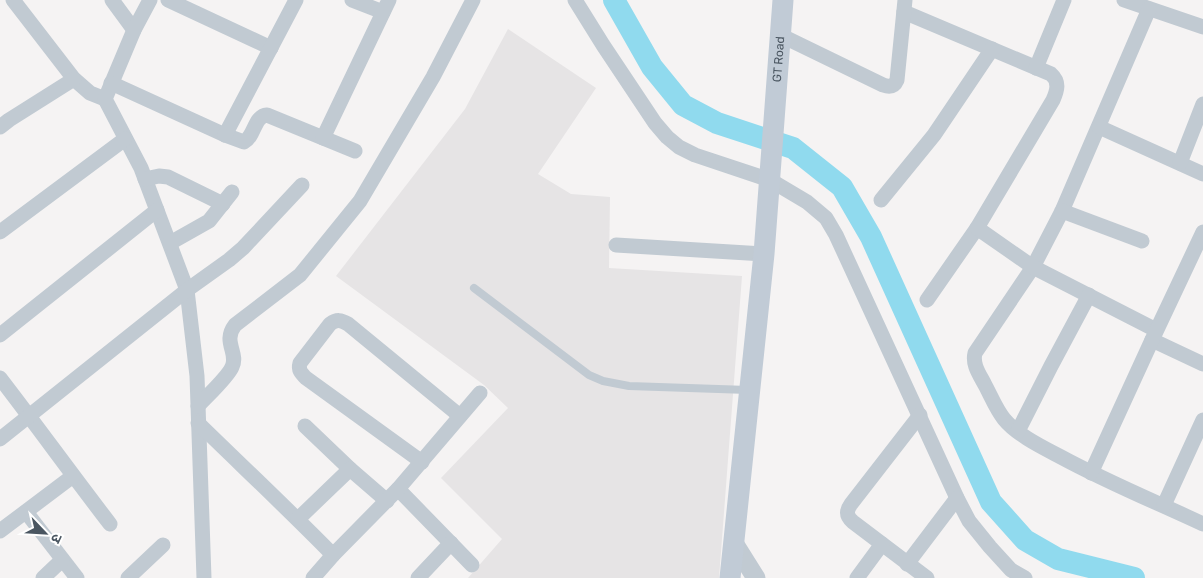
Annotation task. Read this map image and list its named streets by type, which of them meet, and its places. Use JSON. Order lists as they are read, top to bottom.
{
  "streets": {
    "main road": ["GT Road"]
  },
  "north": "bottom right"
}
